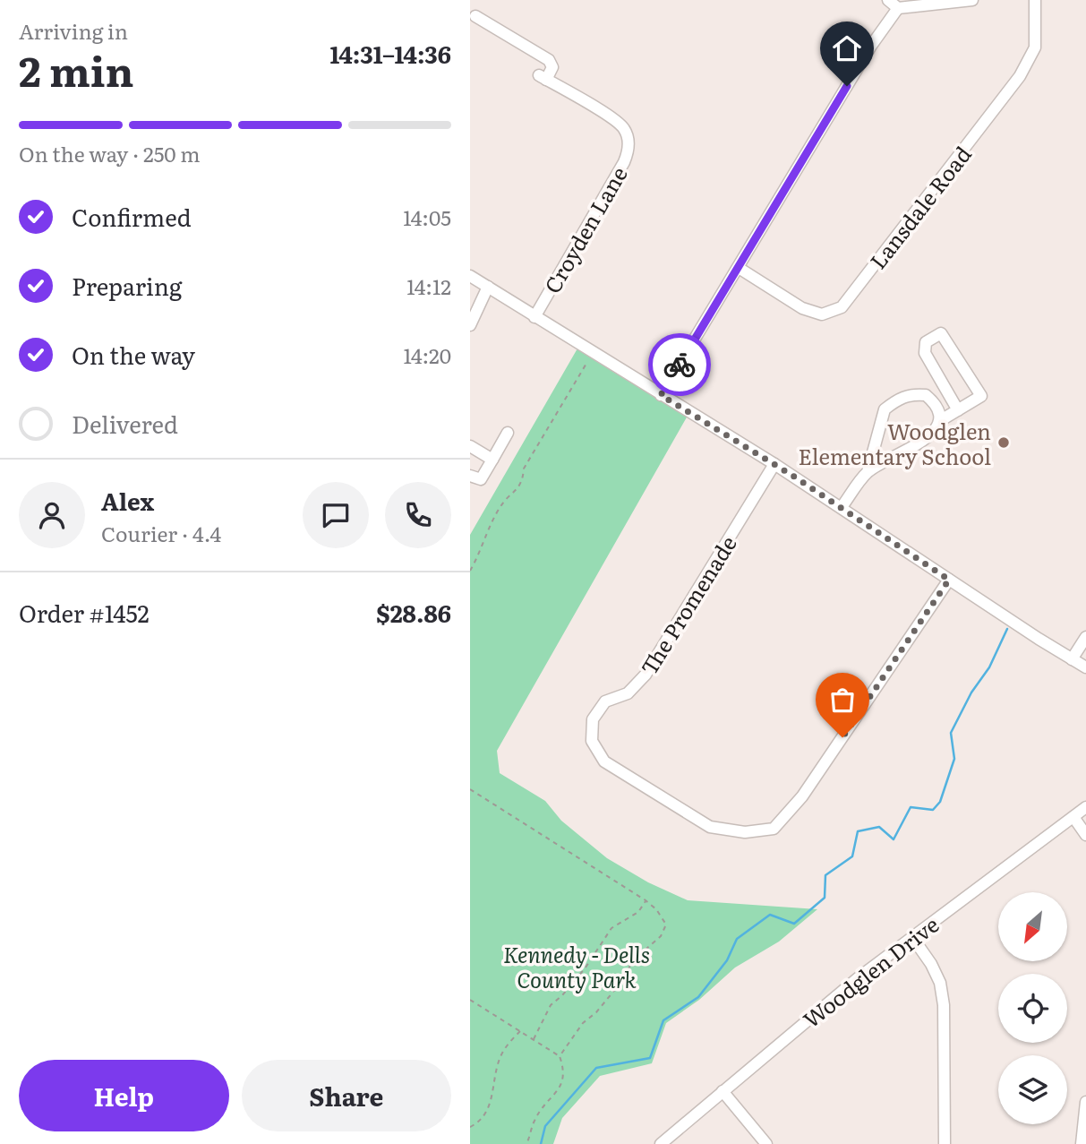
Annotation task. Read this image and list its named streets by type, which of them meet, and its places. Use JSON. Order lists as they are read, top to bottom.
{
  "streets": {
    "street": [
      "Lansdale Road",
      "Croyden Lane",
      "The Promenade",
      "Woodglen Drive"
    ]
  },
  "parks": ["Kennedy - Dells County Park"],
  "places": ["Woodglen Elementary School"],
  "north": "bottom left",
  "page": {
    "heading": ["2 min", "Arriving in", "14:31–14:36"],
    "panel": [
      "Alex",
      "Courier · 4.4",
      "Order #1452",
      "$28.86"
    ],
    "bar": "On the way · 250 m",
    "list": [
      ["Confirmed", "14:05"],
      ["Preparing", "14:12"],
      ["On the way", "14:20"],
      "Delivered"
    ],
    "buttons": ["Help", "Share"]
  }
}
